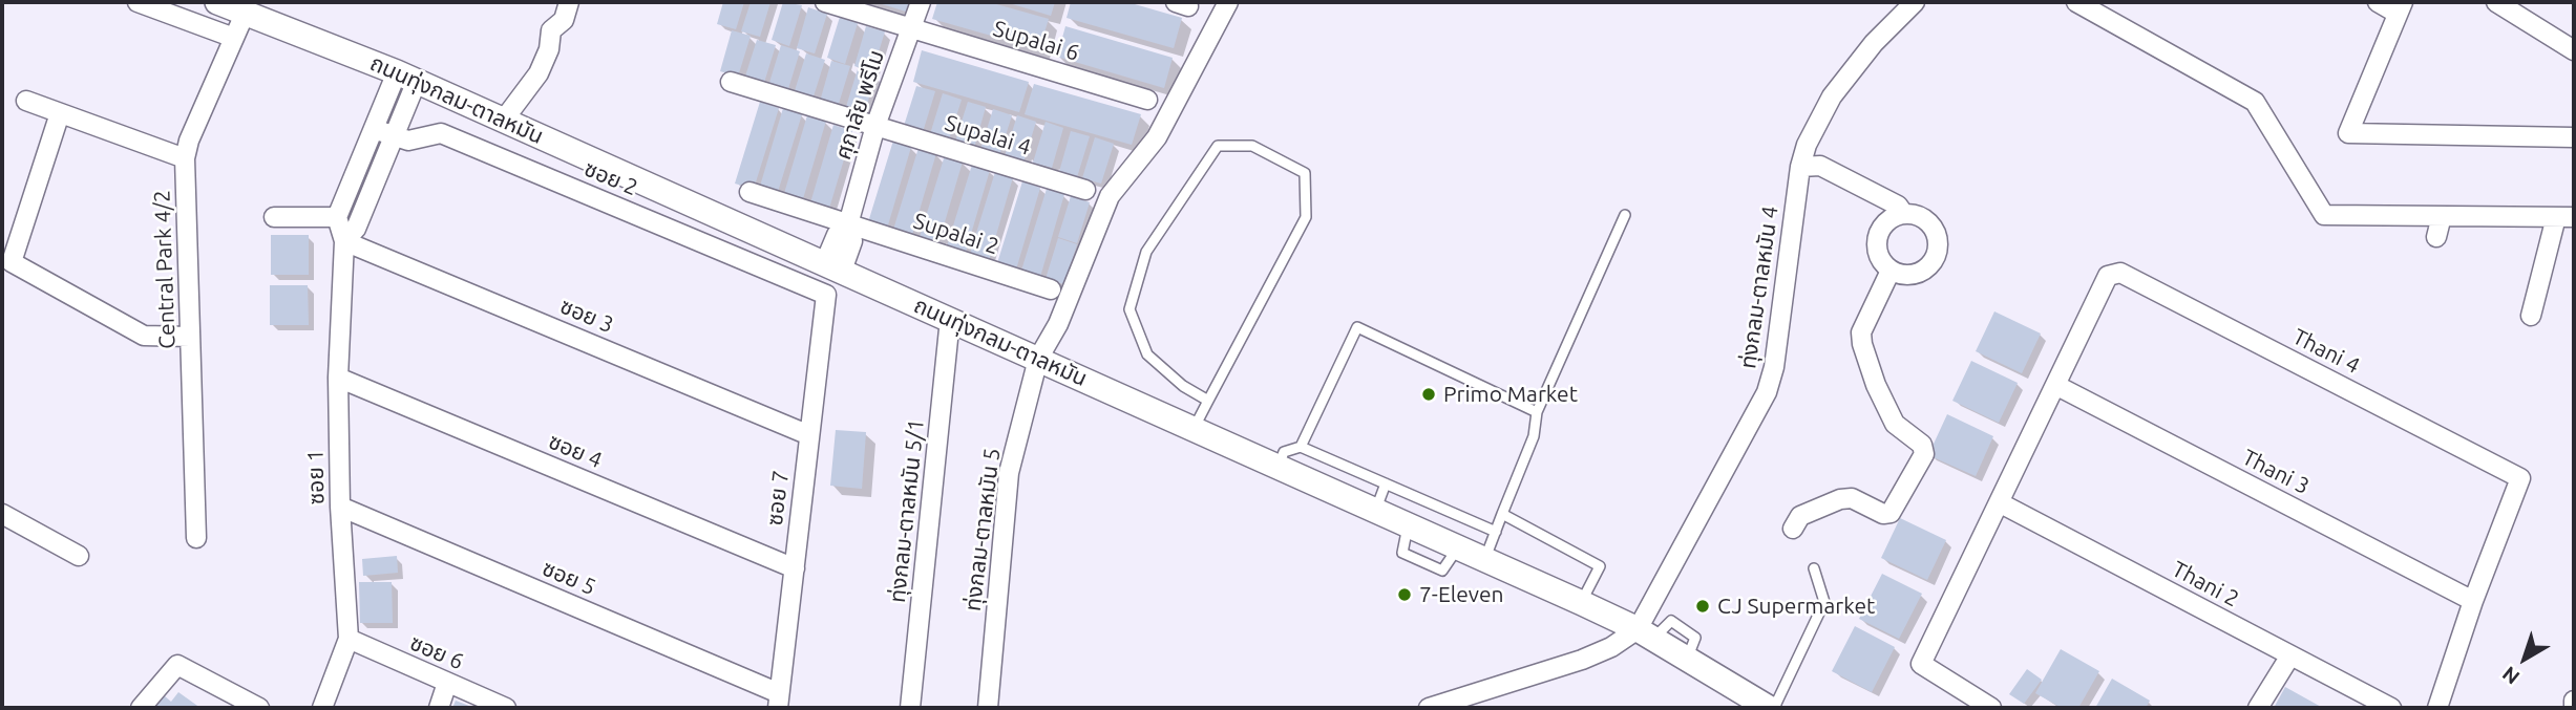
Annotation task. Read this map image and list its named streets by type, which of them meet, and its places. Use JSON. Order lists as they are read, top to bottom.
{
  "streets": {
    "street": [
      "Supalai 6",
      "ถนนทุ่งกลม-ตาลหมัน",
      "ศุภาลัย พรีโม",
      "Supalai 4",
      "ซอย 2",
      "Supalai 2",
      "Central Park 4/2",
      "ทุ่งกลม-ตาลหมัน 4",
      "ซอย 3",
      "Thani 4",
      "ซอย 4",
      "Thani 3",
      "ซอย 1",
      "ซอย 7",
      "ทุ่งกลม-ตาลหมัน 5/1",
      "ทุ่งกลม-ตาลหมัน 5",
      "ซอย 5",
      "Thani 2",
      "ซอย 6"
    ]
  },
  "crossings": [
    ["Supalai 6", "ศุภาลัย พรีโม"],
    ["ถนนทุ่งกลม-ตาลหมัน", "ศุภาลัย พรีโม"],
    ["ถนนทุ่งกลม-ตาลหมัน", "Central Park 4/2"],
    ["ถนนทุ่งกลม-ตาลหมัน", "ทุ่งกลม-ตาลหมัน 4"],
    ["ถนนทุ่งกลม-ตาลหมัน", "ซอย 1"],
    ["ถนนทุ่งกลม-ตาลหมัน", "ทุ่งกลม-ตาลหมัน 5/1"],
    ["ถนนทุ่งกลม-ตาลหมัน", "ทุ่งกลม-ตาลหมัน 5"],
    ["ศุภาลัย พรีโม", "Supalai 4"],
    ["ศุภาลัย พรีโม", "Supalai 2"],
    ["ซอย 2", "ซอย 1"],
    ["ซอย 2", "ซอย 7"],
    ["ซอย 3", "ซอย 1"],
    ["ซอย 3", "ซอย 7"],
    ["Thani 4", "Thani 3"],
    ["ซอย 4", "ซอย 1"],
    ["ซอย 4", "ซอย 7"],
    ["ซอย 1", "ซอย 5"],
    ["ซอย 1", "ซอย 6"],
    ["ซอย 7", "ซอย 5"]
  ],
  "places": ["Primo Market", "7-Eleven", "CJ Supermarket"],
  "north": "bottom left"
}
